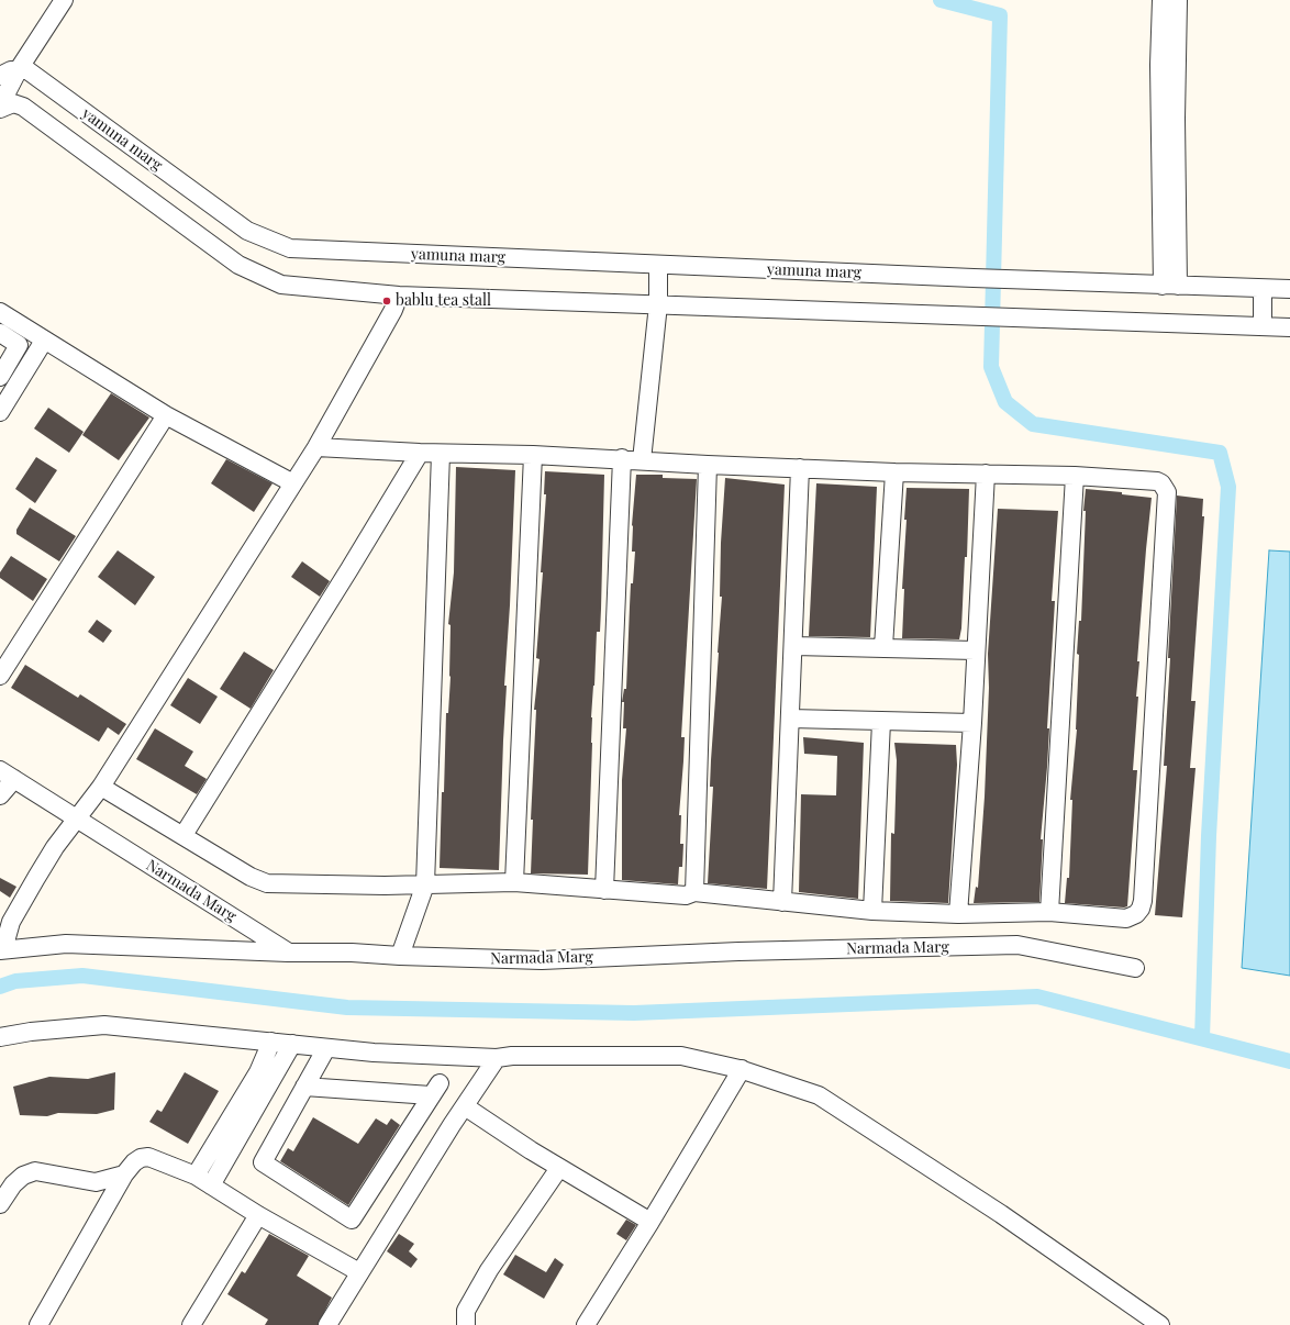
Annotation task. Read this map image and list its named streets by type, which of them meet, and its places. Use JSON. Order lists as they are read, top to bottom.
{
  "streets": {
    "street": ["yamuna marg", "Narmada Marg"]
  },
  "places": ["bablu tea stall"]
}
